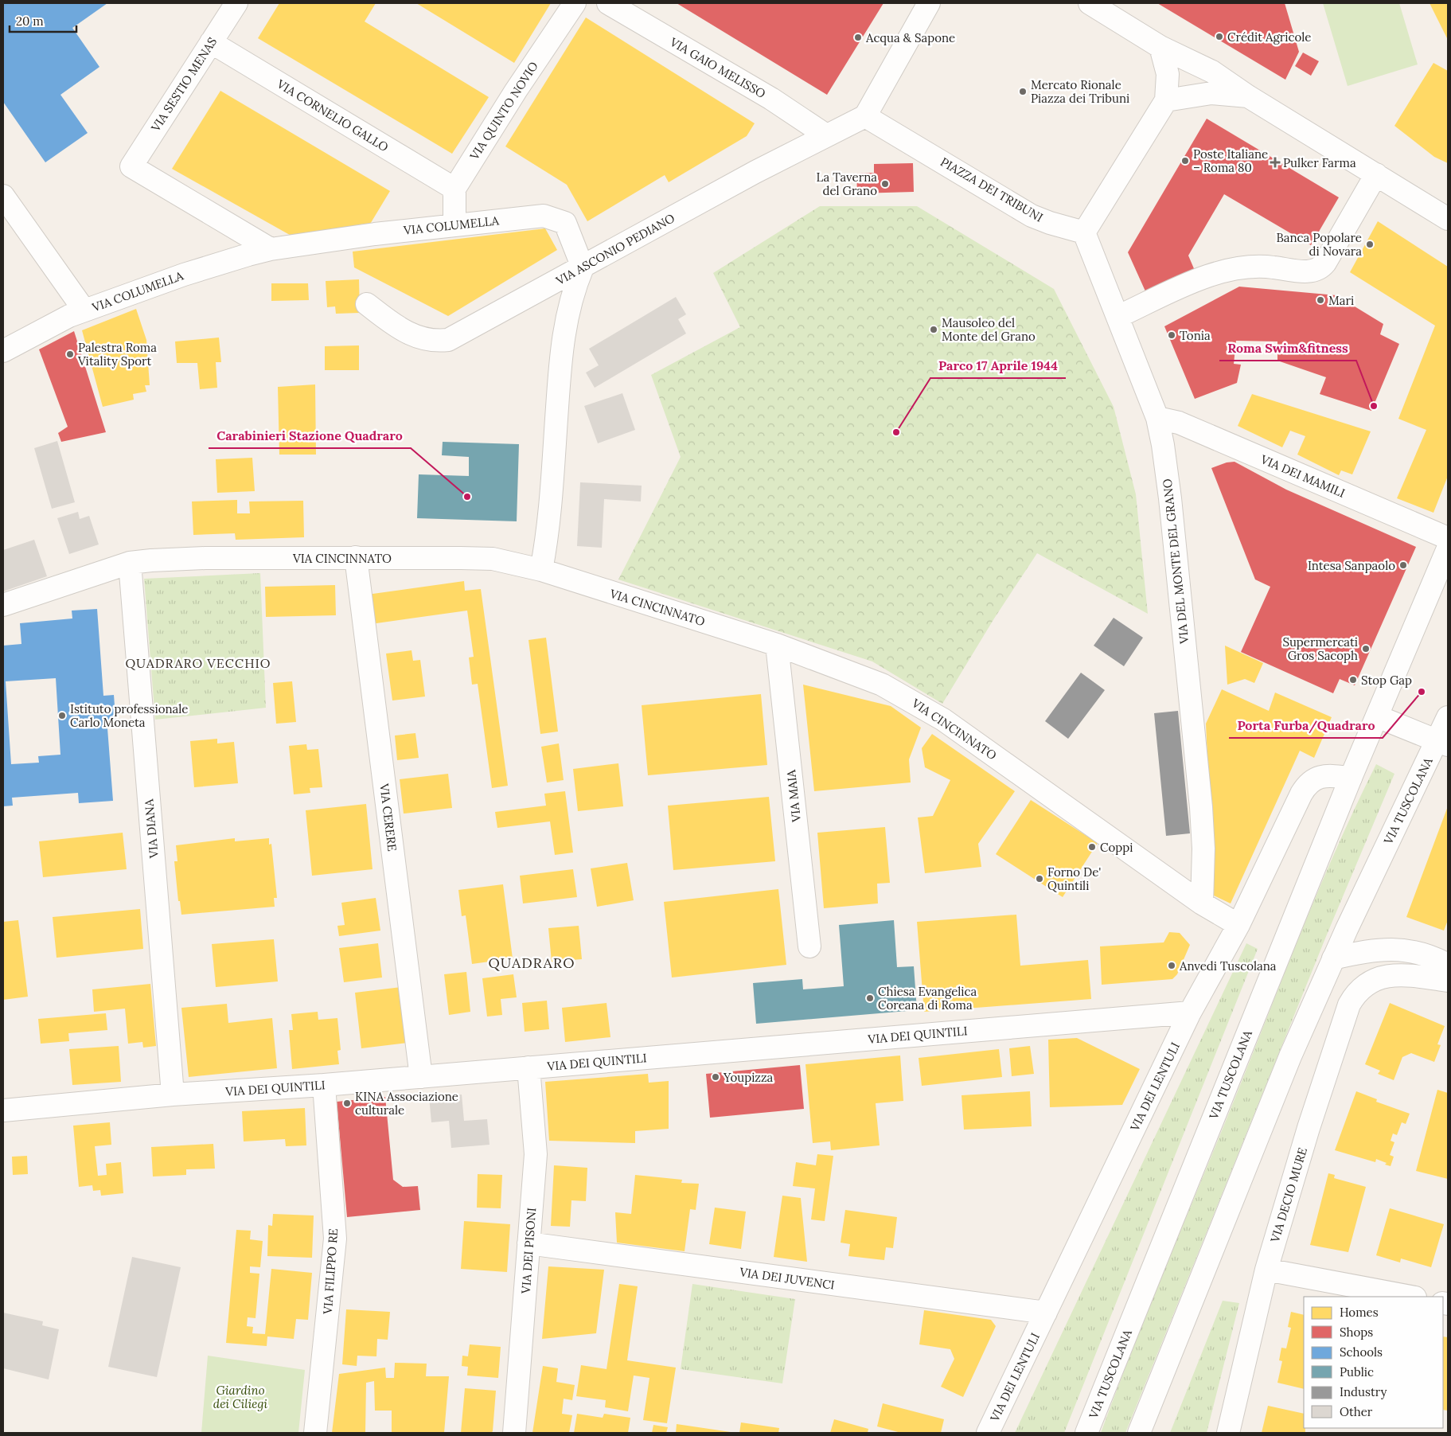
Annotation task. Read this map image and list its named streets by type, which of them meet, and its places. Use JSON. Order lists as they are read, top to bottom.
{
  "streets": {
    "street": [
      "VIA GAIO MELISSO",
      "VIA SESTIO MENAS",
      "VIA QUINTO NOVIO",
      "VIA CORNELIO GALLO",
      "PIAZZA DEI TRIBUNI",
      "VIA COLUMELLA",
      "VIA ASCONIO PEDIANO",
      "VIA DEI MAMILI",
      "VIA CINCINNATO",
      "VIA DEL MONTE DEL GRANO",
      "VIA MAIA",
      "VIA TUSCOLANA",
      "VIA CERERE",
      "VIA DIANA",
      "VIA DEI QUINTILI",
      "VIA DEI LENTULI",
      "VIA DECIO MURE",
      "VIA DEI PISONI",
      "VIA FILIPPO RE",
      "VIA DEI JUVENCI"
    ]
  },
  "crossings": [
    ["VIA GAIO MELISSO", "VIA ASCONIO PEDIANO"],
    ["VIA SESTIO MENAS", "VIA CORNELIO GALLO"],
    ["VIA SESTIO MENAS", "VIA COLUMELLA"],
    ["VIA QUINTO NOVIO", "VIA CORNELIO GALLO"],
    ["PIAZZA DEI TRIBUNI", "VIA ASCONIO PEDIANO"],
    ["PIAZZA DEI TRIBUNI", "VIA DEL MONTE DEL GRANO"],
    ["VIA COLUMELLA", "VIA ASCONIO PEDIANO"],
    ["VIA DEI MAMILI", "VIA DEL MONTE DEL GRANO"],
    ["VIA CINCINNATO", "VIA DEL MONTE DEL GRANO"],
    ["VIA CINCINNATO", "VIA MAIA"],
    ["VIA CINCINNATO", "VIA CERERE"],
    ["VIA CINCINNATO", "VIA DIANA"],
    ["VIA CINCINNATO", "VIA DEI LENTULI"],
    ["VIA TUSCOLANA", "VIA DEI LENTULI"],
    ["VIA CERERE", "VIA DEI QUINTILI"],
    ["VIA DIANA", "VIA DEI QUINTILI"],
    ["VIA DEI QUINTILI", "VIA DEI LENTULI"],
    ["VIA DEI QUINTILI", "VIA DEI PISONI"],
    ["VIA DEI QUINTILI", "VIA FILIPPO RE"],
    ["VIA DEI LENTULI", "VIA DEI JUVENCI"],
    ["VIA DEI PISONI", "VIA DEI JUVENCI"]
  ],
  "districts": ["QUADRARO VECCHIO", "QUADRARO"],
  "parks": ["Giardino dei Ciliegi"],
  "places": {
    "other": [
      "Crédit Agricole",
      "Acqua & Sapone",
      "Mercato Rionale Piazza dei Tribuni",
      "Poste Italiane – Roma 80",
      "La Taverna del Grano",
      "Banca Popolare di Novara",
      "Mari",
      "Mausoleo del Monte del Grano",
      "Tonia",
      "Palestra Roma Vitality Sport",
      "Roma Swim&fitness",
      "Parco 17 Aprile 1944",
      "Carabinieri Stazione Quadraro",
      "Intesa Sanpaolo",
      "Supermercati Gros Sacoph",
      "Stop Gap",
      "Porta Furba/Quadraro",
      "Istituto professionale Carlo Moneta",
      "Coppi",
      "Forno De' Quintili",
      "Anvedi Tuscolana",
      "Chiesa Evangelica Coreana di Roma",
      "Youpizza",
      "KINA Associazione culturale"
    ],
    "health": ["Pulker Farma"]
  },
  "legend": [
    "Homes",
    "Shops",
    "Schools",
    "Public",
    "Industry",
    "Other"
  ],
  "scale_bar": "20 m"
}
